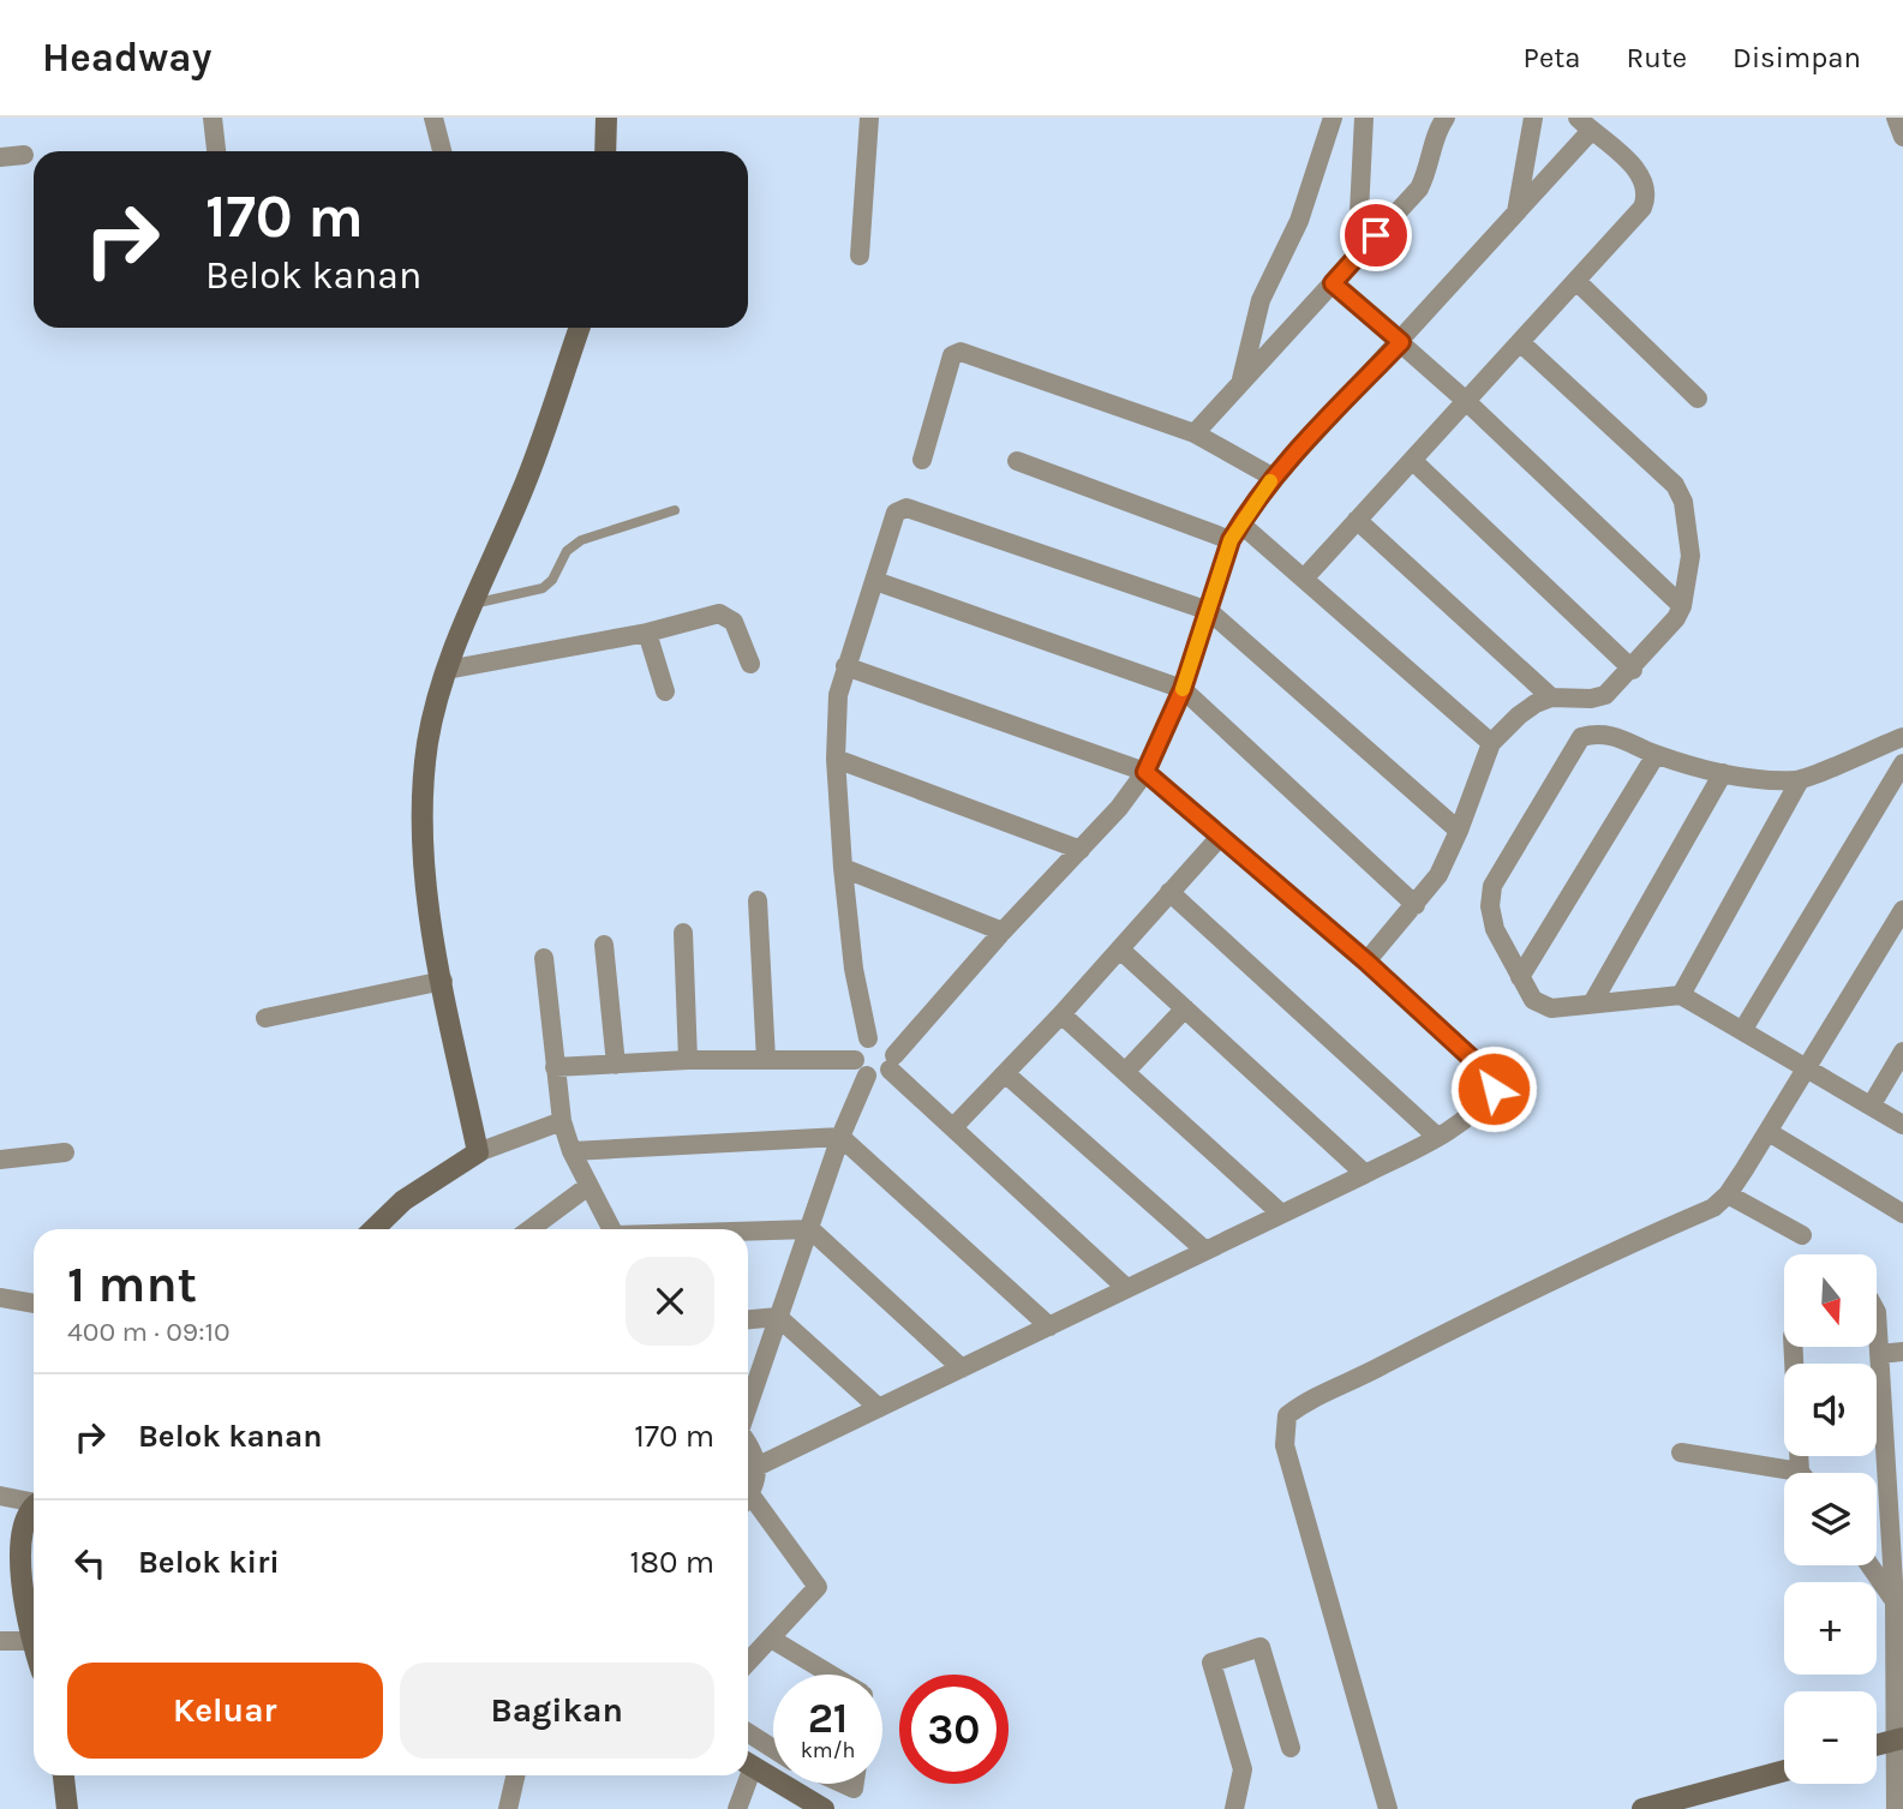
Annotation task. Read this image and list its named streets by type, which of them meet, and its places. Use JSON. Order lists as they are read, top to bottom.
{
  "north": "bottom",
  "page": {
    "header": "Headway",
    "nav": ["Peta", "Rute", "Disimpan"],
    "turn": ["170 m", "Belok kanan"],
    "heading": ["1 mnt", "400 m · 09:10"],
    "map_buttons": ["+", "−"],
    "list": [
      {
        "name": "Belok kanan",
        "value": "170 m"
      },
      {
        "name": "Belok kiri",
        "value": "180 m"
      }
    ],
    "buttons": ["Keluar", "Bagikan"],
    "speed": "21 km/h",
    "limit": "30"
  }
}
